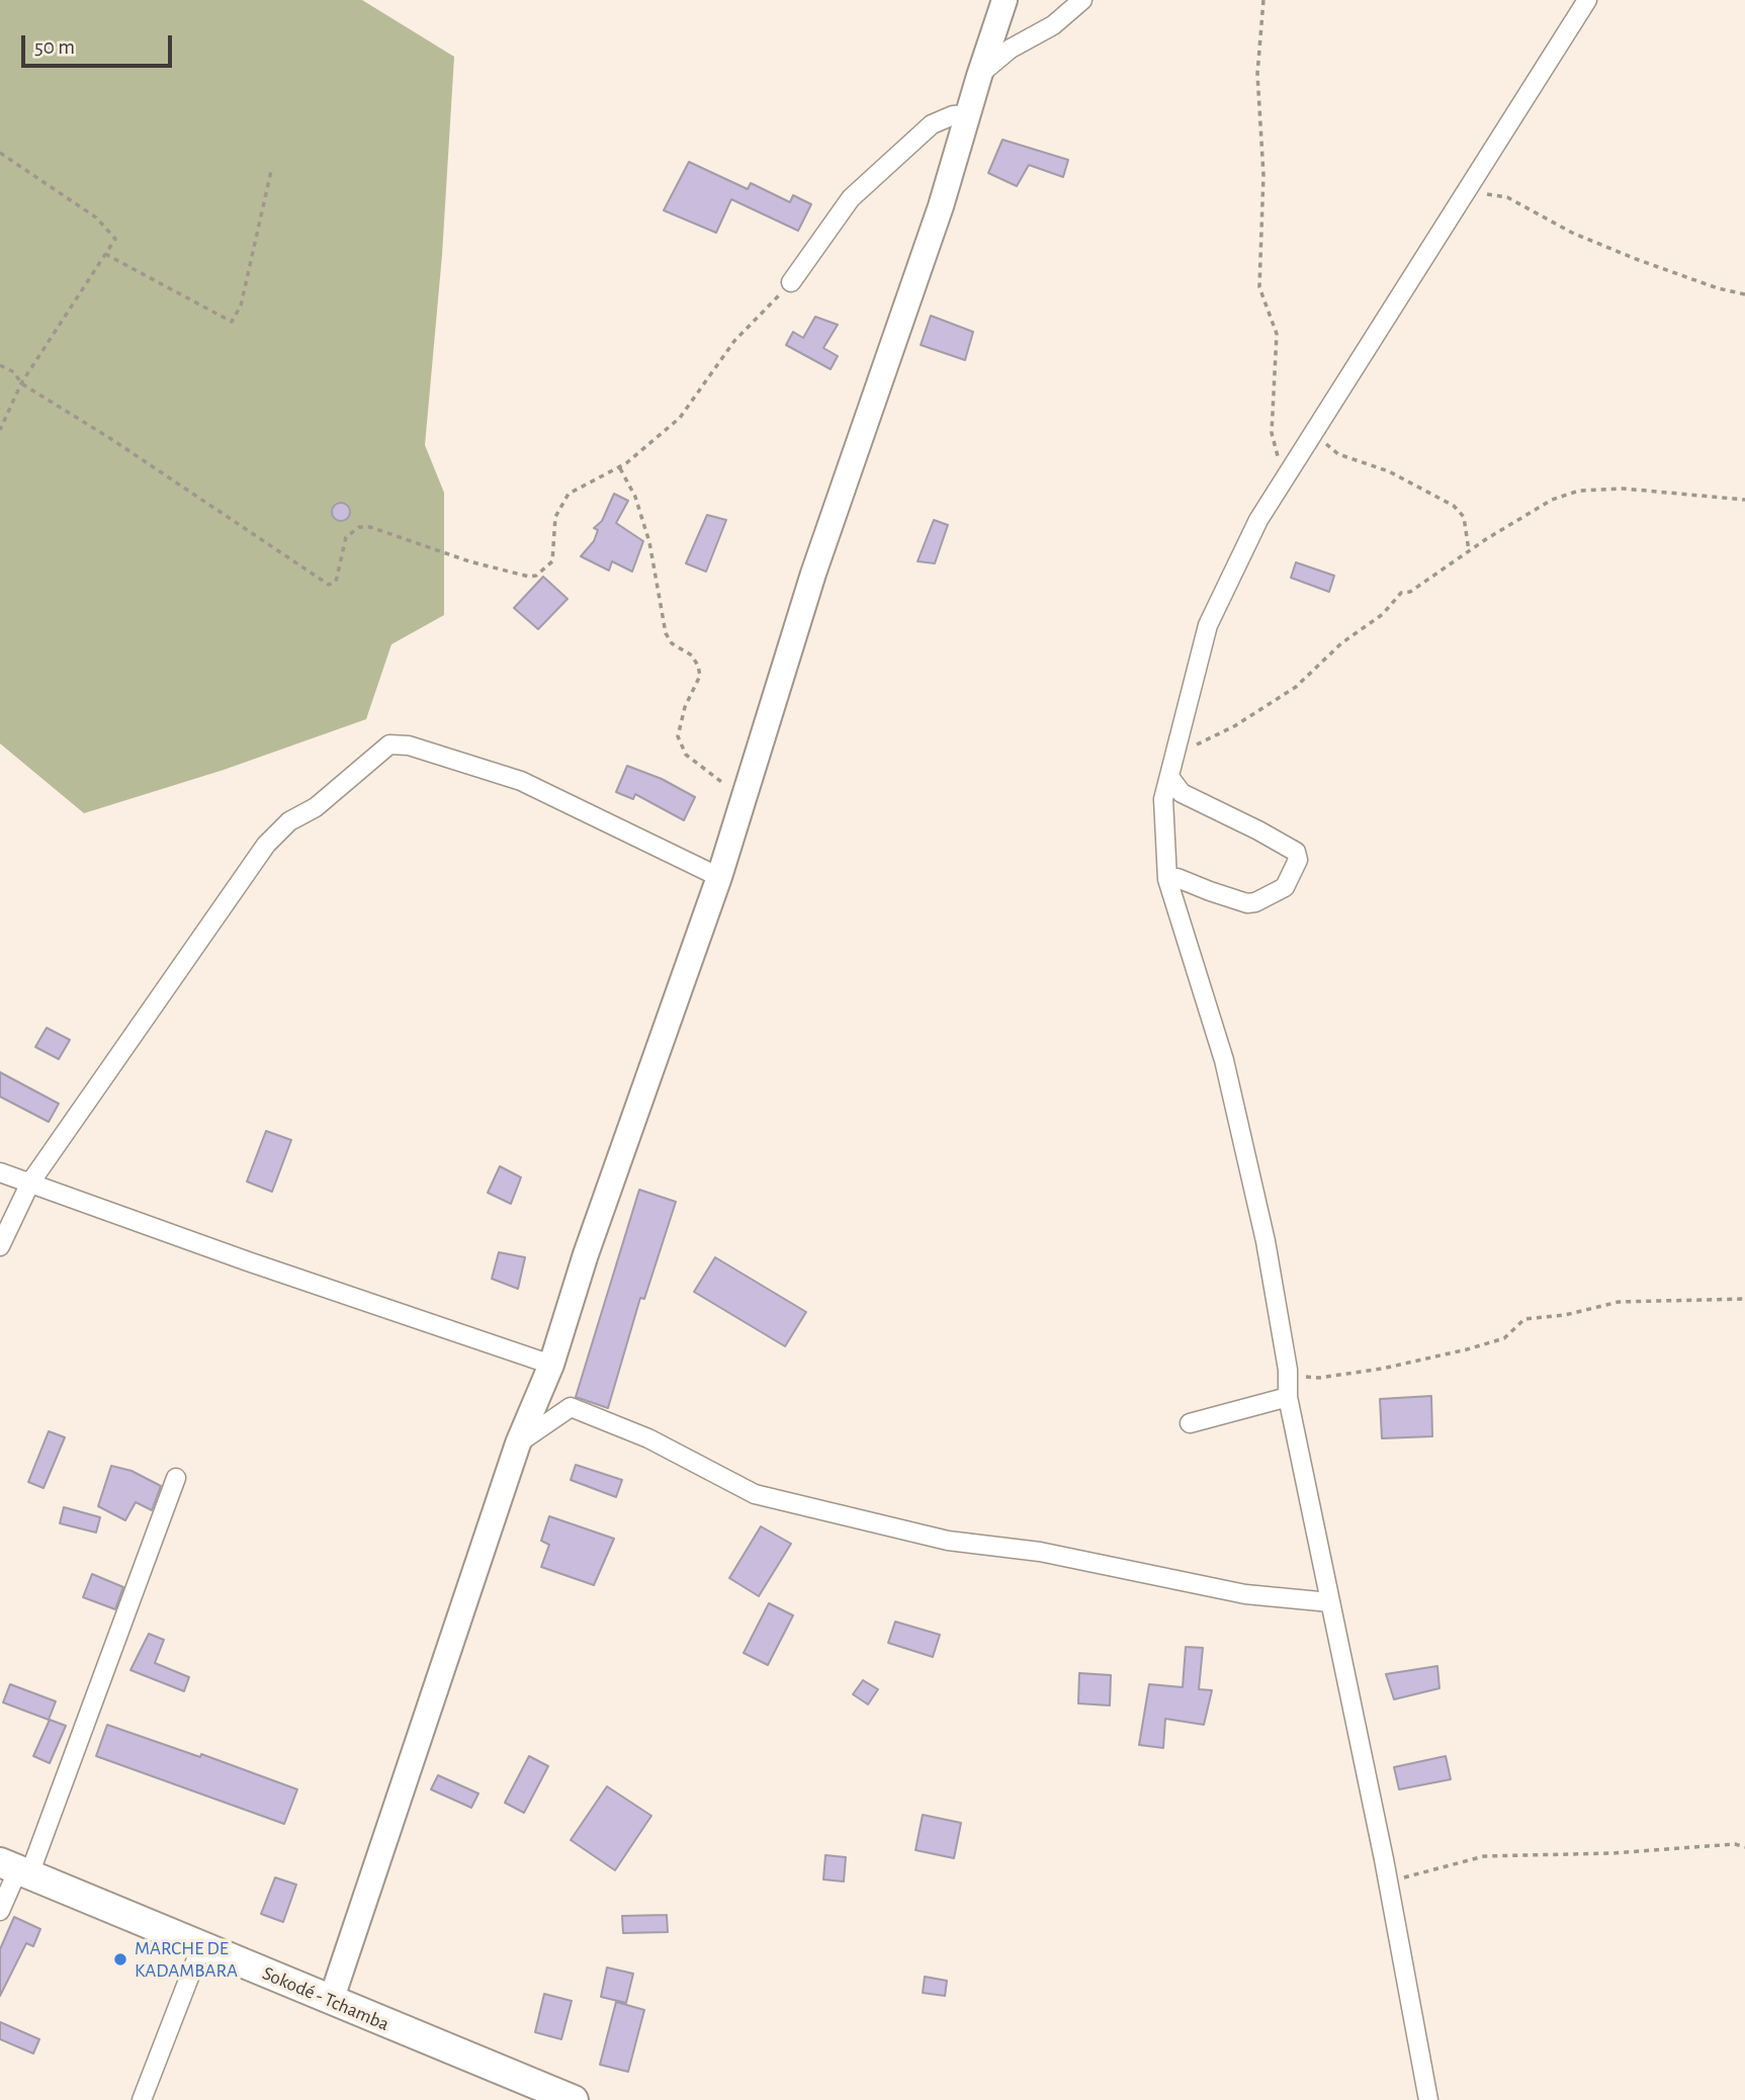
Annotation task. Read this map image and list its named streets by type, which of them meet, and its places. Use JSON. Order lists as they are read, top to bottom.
{
  "streets": {
    "main road": ["Sokodé - Tchamba"]
  },
  "places": ["MARCHE DE KADAMBARA"],
  "scale_bar": "50 m"
}
